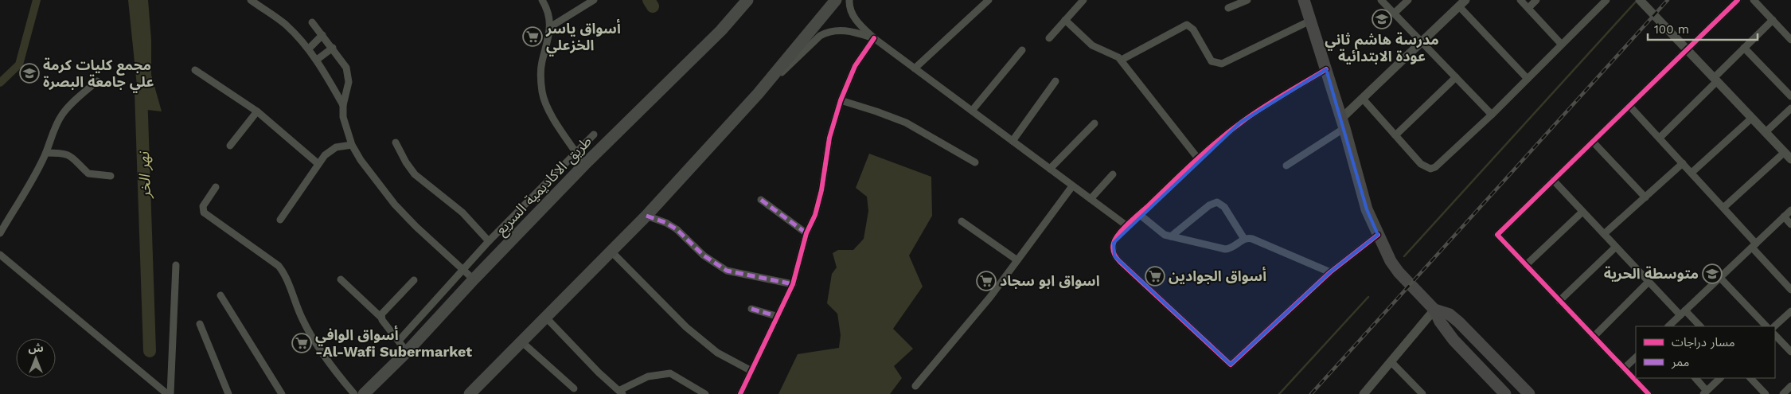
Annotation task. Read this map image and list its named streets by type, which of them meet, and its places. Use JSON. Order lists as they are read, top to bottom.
{
  "streets": {
    "highway": ["طريق الاكاديمية السريع"]
  },
  "water": ["نهر الخر"],
  "places": {
    "school or university": ["مدرسة هاشم ثاني عودة الابتدائية", "مجمع كليات كرمة علي جامعة البصرة", "متوسطة الحرية"],
    "supermarket": [
      "أسواق ياسر الخزعلي",
      "أسواق الجوادين",
      "اسواق ابو سجاد",
      "أسواق الوافي -Al-Wafi Subermarket"
    ]
  },
  "legend": ["مسار دراجات", "ممر"],
  "scale_bar": "100 m",
  "north": "top"
}
